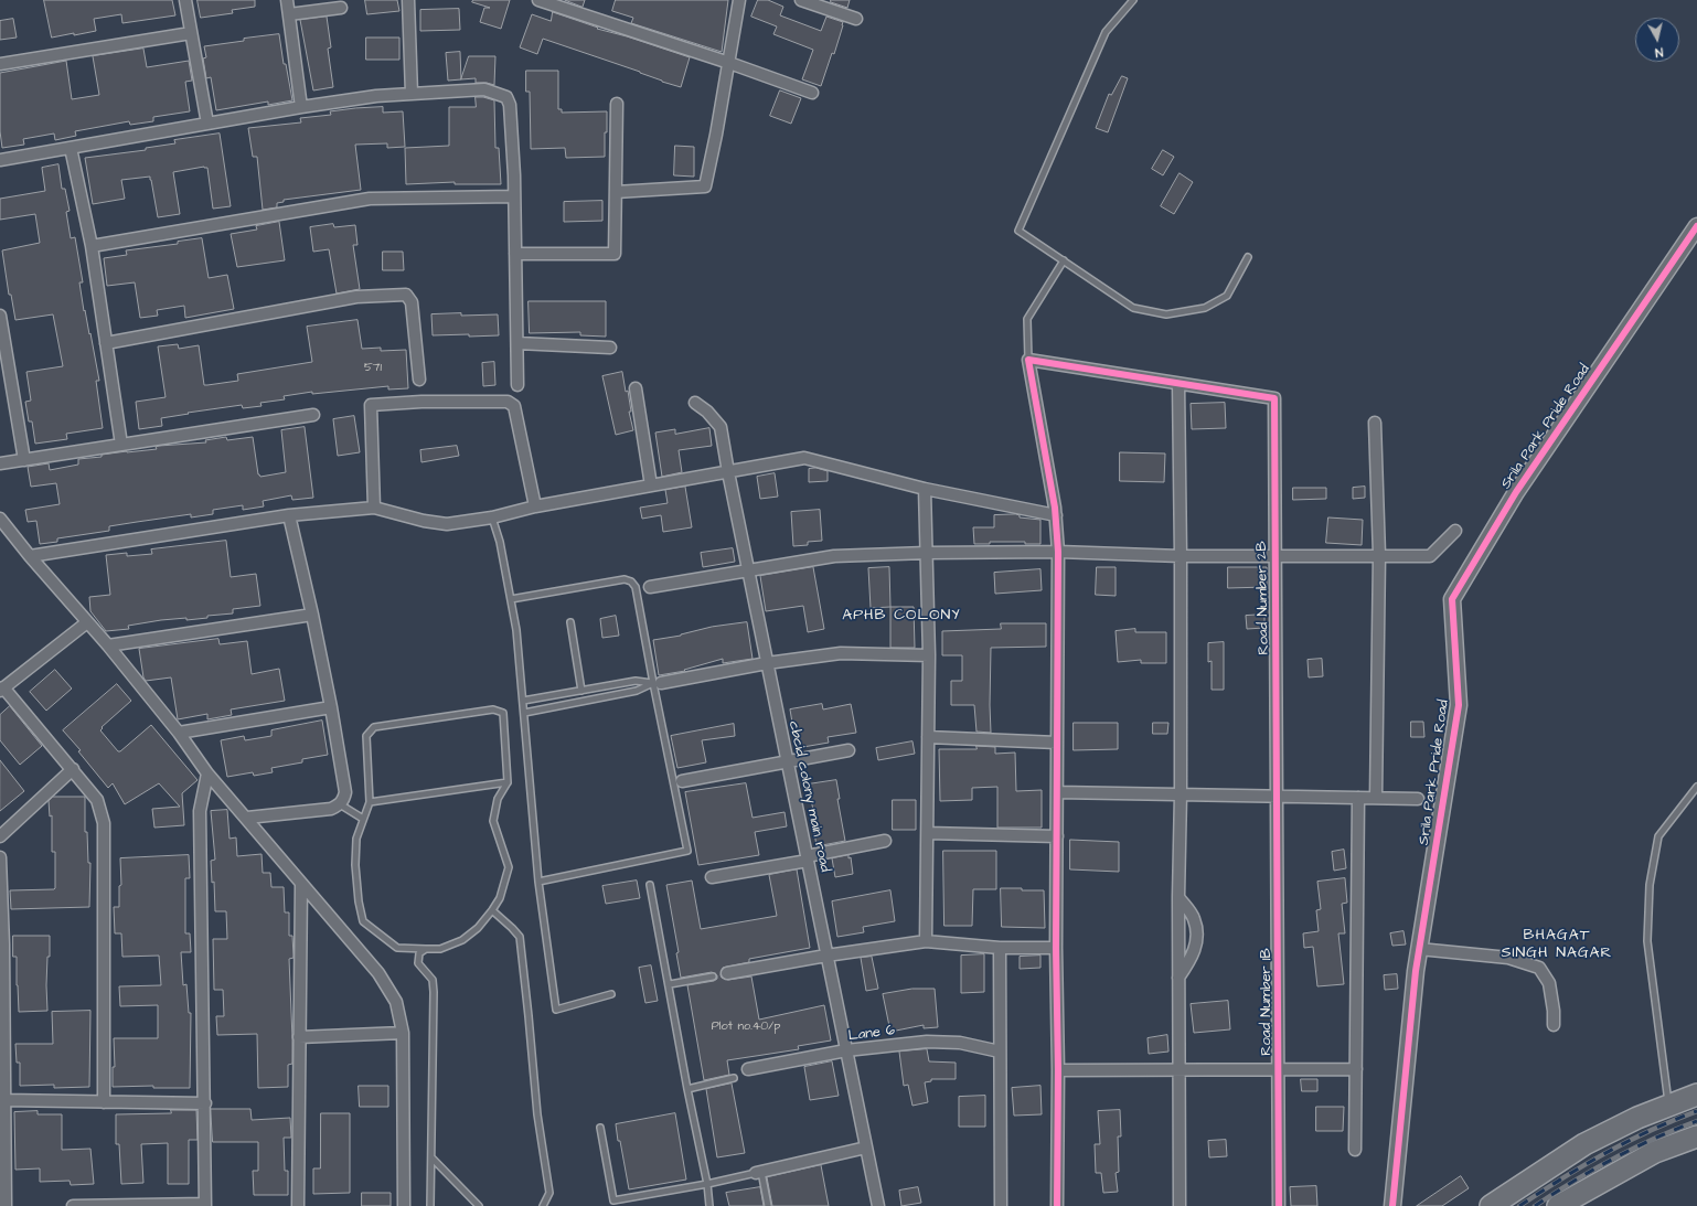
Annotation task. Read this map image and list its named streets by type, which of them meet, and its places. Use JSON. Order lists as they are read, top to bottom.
{
  "streets": {
    "street": [
      "Srila Park Pride Road",
      "Road Number 2B",
      "cbcid colony main road",
      "Road Number 1B",
      "Lane 6"
    ]
  },
  "crossings": [
    ["Road Number 2B", "Road Number 1B"],
    ["cbcid colony main road", "Lane 6"]
  ],
  "districts": ["APHB COLONY", "BHAGAT SINGH NAGAR"],
  "house_numbers": ["571", "Plot no.40/p"],
  "north": "bottom"
}
